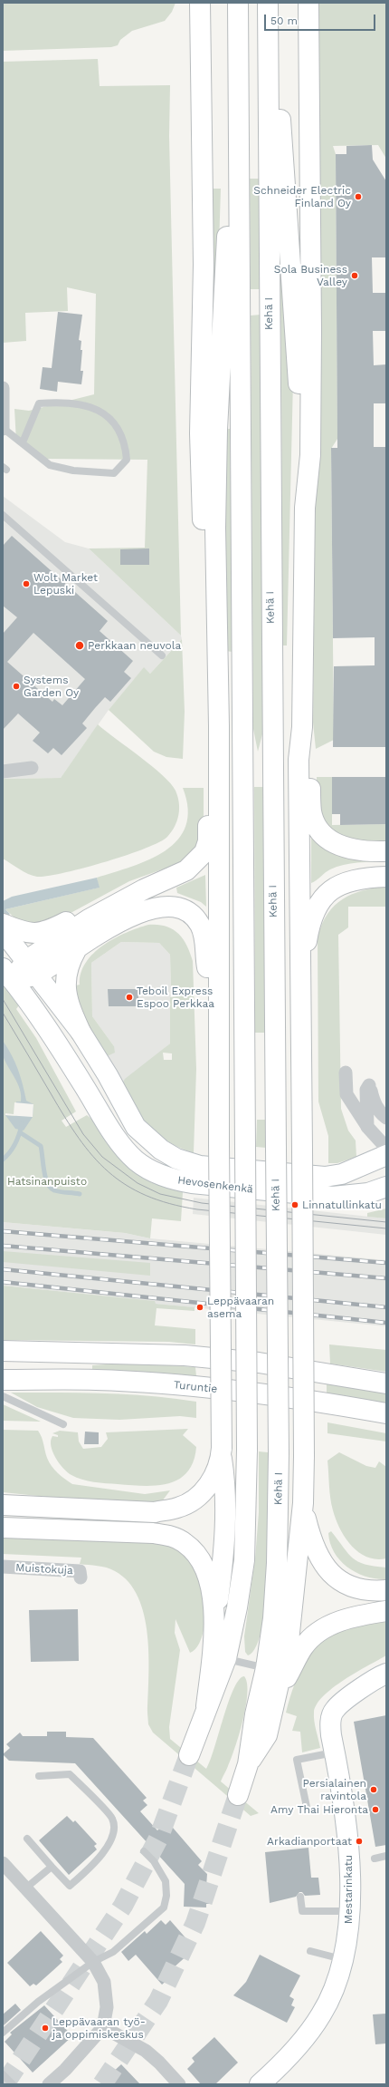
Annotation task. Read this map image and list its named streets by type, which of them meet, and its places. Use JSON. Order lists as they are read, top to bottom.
{
  "streets": {
    "main road": [
      "Kehä I",
      "Hevosenkenkä",
      "Turuntie",
      "Mestarinkatu"
    ],
    "street": ["Muistokuja"]
  },
  "parks": ["Hatsinanpuisto"],
  "places": [
    "Schneider Electric Finland Oy",
    "Sola Business Valley",
    "Wolt Market Lepuski",
    "Perkkaan neuvola",
    "Systems Garden Oy",
    "Teboil Express Espoo Perkkaa",
    "Linnatullinkatu",
    "Leppävaaran asema",
    "Persialainen ravintola",
    "Amy Thai Hieronta",
    "Arkadianportaat",
    "Leppävaaran työ- ja oppimiskeskus"
  ],
  "scale_bar": "50 m"
}
